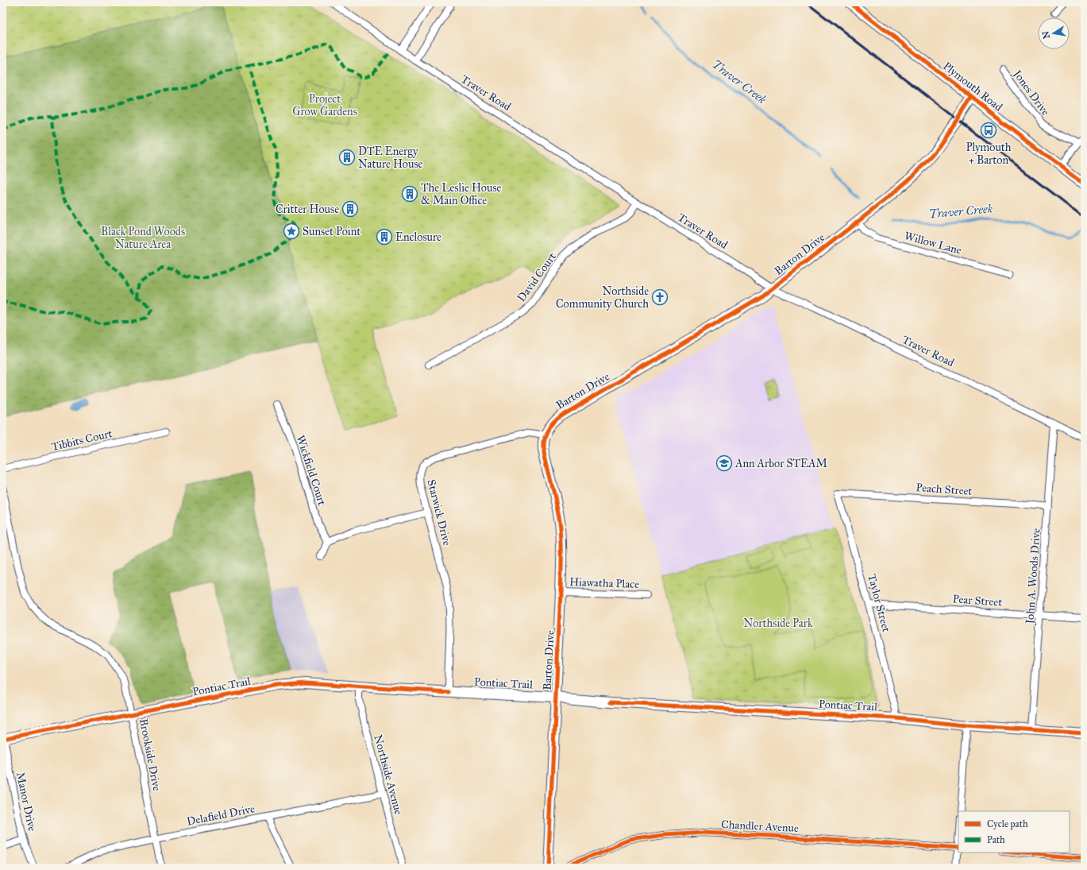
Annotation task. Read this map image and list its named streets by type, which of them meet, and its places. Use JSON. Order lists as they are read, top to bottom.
{
  "streets": {
    "main road": ["Plymouth Road", "Barton Drive", "Pontiac Trail"],
    "street": [
      "Traver Road",
      "Jones Drive",
      "Willow Lane",
      "David Court",
      "Tibbits Court",
      "Wickfield Court",
      "Peach Street",
      "Starwick Drive",
      "John A. Woods Drive",
      "Hiawatha Place",
      "Pear Street",
      "Taylor Street",
      "Brookside Drive",
      "Northside Avenue",
      "Manor Drive",
      "Delafield Drive",
      "Chandler Avenue"
    ]
  },
  "crossings": [
    ["Plymouth Road", "Barton Drive"],
    ["Traver Road", "Barton Drive"],
    ["Traver Road", "David Court"],
    ["Traver Road", "John A. Woods Drive"],
    ["Willow Lane", "Barton Drive"],
    ["Barton Drive", "Starwick Drive"],
    ["Barton Drive", "Hiawatha Place"],
    ["Barton Drive", "Pontiac Trail"],
    ["Peach Street", "John A. Woods Drive"],
    ["Peach Street", "Taylor Street"],
    ["Starwick Drive", "Pontiac Trail"],
    ["John A. Woods Drive", "Pear Street"],
    ["John A. Woods Drive", "Pontiac Trail"],
    ["Pear Street", "Taylor Street"],
    ["Taylor Street", "Pontiac Trail"],
    ["Pontiac Trail", "Brookside Drive"],
    ["Pontiac Trail", "Northside Avenue"],
    ["Pontiac Trail", "Manor Drive"],
    ["Brookside Drive", "Delafield Drive"],
    ["Northside Avenue", "Delafield Drive"]
  ],
  "water": ["Traver Creek"],
  "parks": ["Project Grow Gardens", "Black Pond Woods Nature Area", "Northside Park"],
  "places": {
    "bus stop": ["Plymouth + Barton"],
    "building": [
      "DTE Energy Nature House",
      "The Leslie House & Main Office",
      "Critter House",
      "Enclosure"
    ],
    "place": ["Sunset Point"],
    "church": ["Northside Community Church"],
    "school or university": ["Ann Arbor STEAM"]
  },
  "legend": ["Cycle path", "Path"],
  "north": "left"
}
